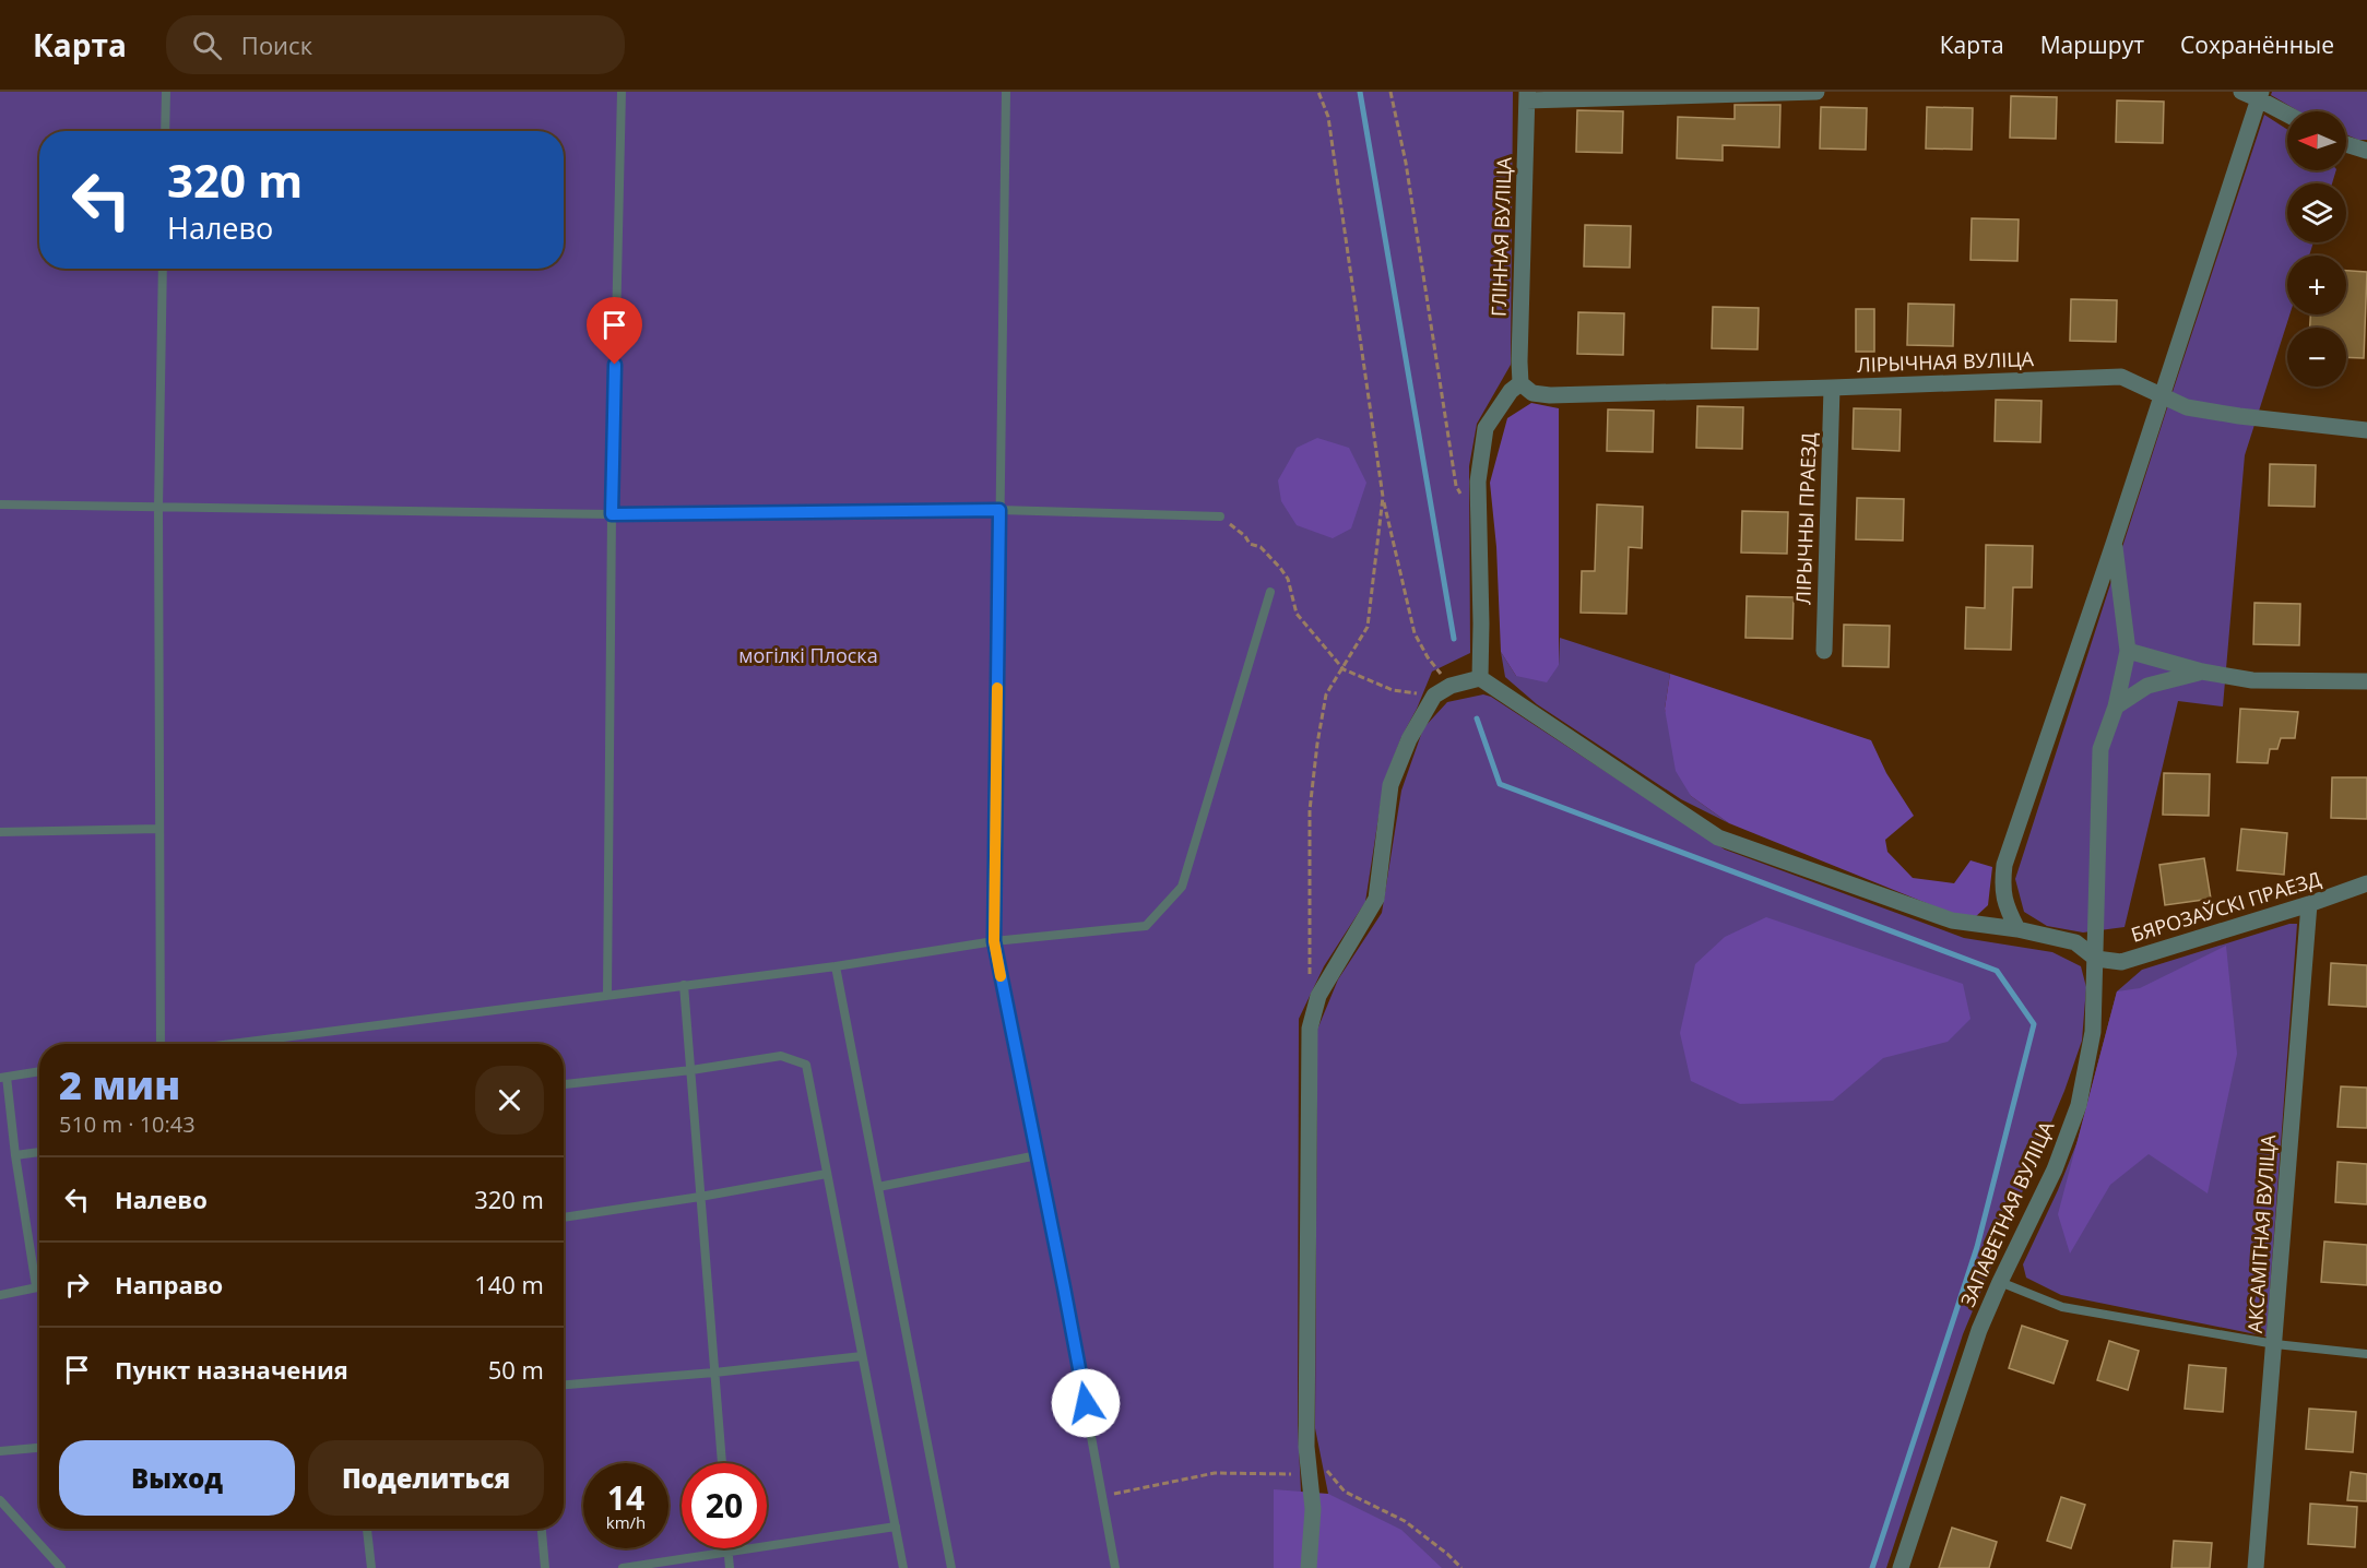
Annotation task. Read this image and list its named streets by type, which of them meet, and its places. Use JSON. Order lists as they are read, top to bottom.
{
  "streets": {
    "street": [
      "ГЛІННАЯ ВУЛІЦА",
      "ЛІРЫЧНАЯ ВУЛІЦА",
      "ЛІРЫЧНЫ ПРАЕЗД",
      "БЯРОЗАЎСКІ ПРАЕЗД",
      "ЗАПАВЕТНАЯ ВУЛІЦА",
      "АКСАМІТНАЯ ВУЛІЦА"
    ]
  },
  "crossings": [
    ["ГЛІННАЯ ВУЛІЦА", "ЛІРЫЧНАЯ ВУЛІЦА"],
    ["ЛІРЫЧНАЯ ВУЛІЦА", "ЛІРЫЧНЫ ПРАЕЗД"],
    ["БЯРОЗАЎСКІ ПРАЕЗД", "ЗАПАВЕТНАЯ ВУЛІЦА"],
    ["БЯРОЗАЎСКІ ПРАЕЗД", "АКСАМІТНАЯ ВУЛІЦА"]
  ],
  "parks": ["могілкі Плоска"],
  "north": "left",
  "page": {
    "header": "Карта",
    "search": "Поиск",
    "nav": ["Карта", "Маршрут", "Сохранённые"],
    "map_buttons": ["+", "−"],
    "turn": ["320 m", "Налево"],
    "heading": ["2 мин", "510 m · 10:43"],
    "list": [
      {
        "name": "Налево",
        "value": "320 m"
      },
      {
        "name": "Направо",
        "value": "140 m"
      },
      {
        "name": "Пункт назначения",
        "value": "50 m"
      }
    ],
    "buttons": ["Выход", "Поделиться"],
    "speed": "14 km/h",
    "limit": "20"
  }
}
